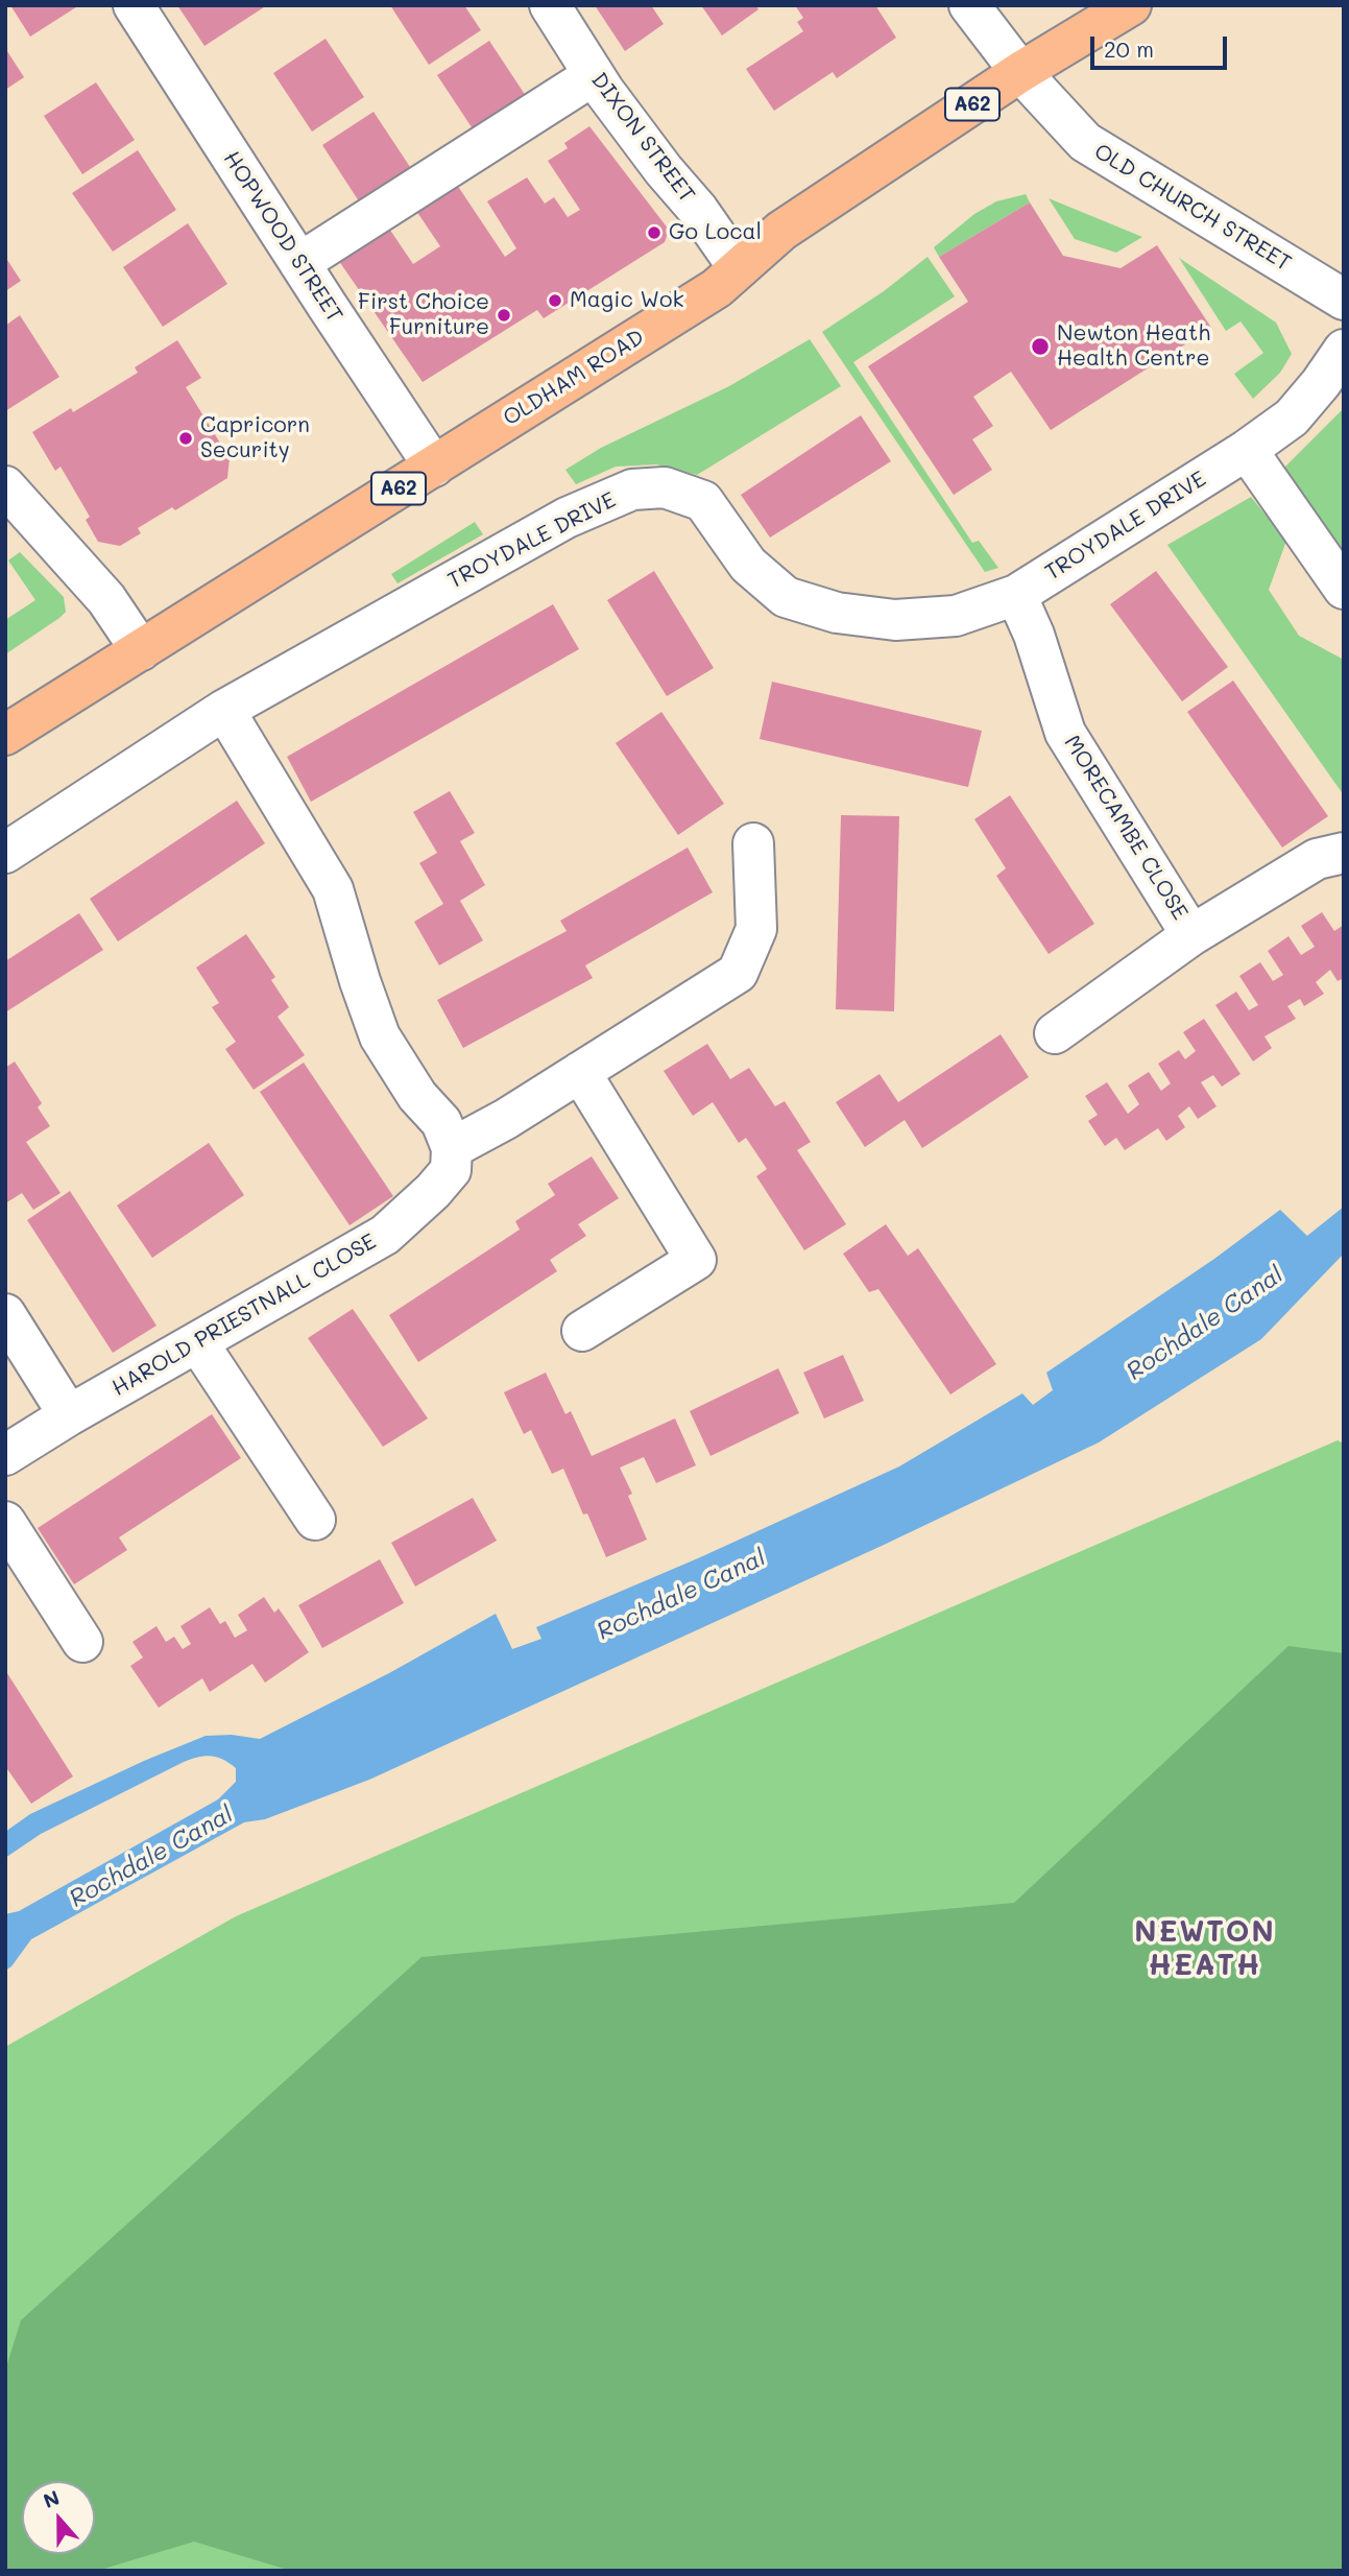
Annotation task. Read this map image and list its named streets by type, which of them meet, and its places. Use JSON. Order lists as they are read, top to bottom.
{
  "streets": {
    "highway": ["A62", "OLDHAM ROAD"],
    "street": [
      "DIXON STREET",
      "OLD CHURCH STREET",
      "HOPWOOD STREET",
      "TROYDALE DRIVE",
      "MORECAMBE CLOSE",
      "HAROLD PRIESTNALL CLOSE"
    ]
  },
  "crossings": [
    ["DIXON STREET", "OLDHAM ROAD"],
    ["OLD CHURCH STREET", "OLDHAM ROAD"],
    ["HOPWOOD STREET", "OLDHAM ROAD"],
    ["TROYDALE DRIVE", "MORECAMBE CLOSE"]
  ],
  "districts": ["NEWTON HEATH"],
  "water": ["Rochdale Canal"],
  "places": [
    "Go Local",
    "Magic Wok",
    "First Choice Furniture",
    "Newton Heath Health Centre",
    "Capricorn Security"
  ],
  "scale_bar": "20 m",
  "north": "top"
}
